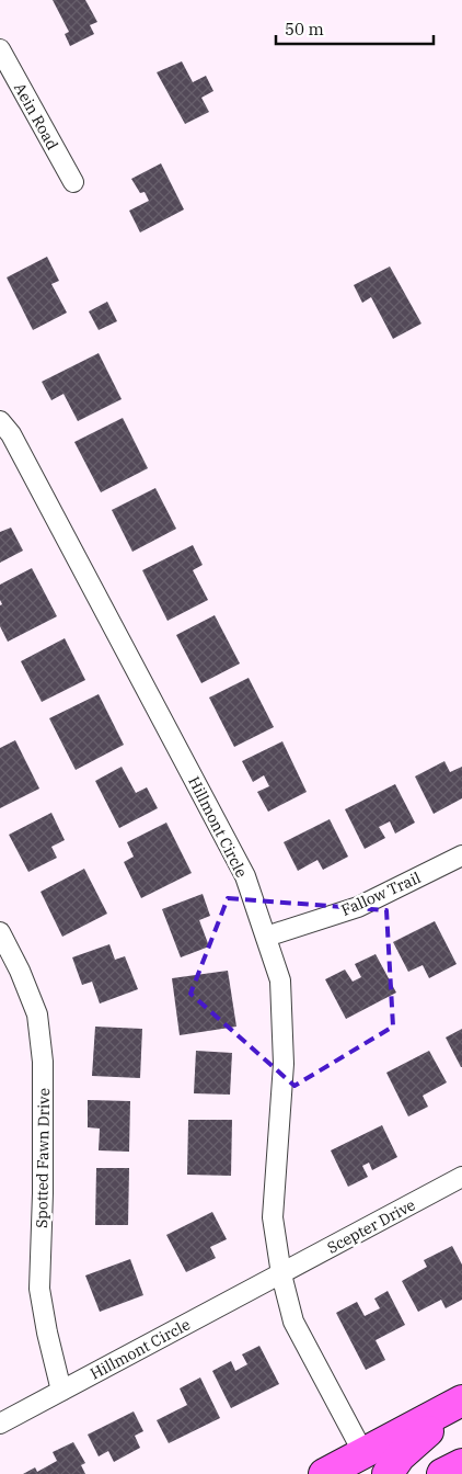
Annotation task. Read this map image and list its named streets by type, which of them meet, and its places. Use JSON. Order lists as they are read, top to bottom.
{
  "streets": {
    "street": [
      "Aein Road",
      "Hillmont Circle",
      "Fallow Trail",
      "Spotted Fawn Drive",
      "Scepter Drive"
    ]
  },
  "crossings": [
    ["Hillmont Circle", "Fallow Trail"],
    ["Hillmont Circle", "Spotted Fawn Drive"],
    ["Hillmont Circle", "Scepter Drive"]
  ],
  "scale_bar": "50 m"
}
